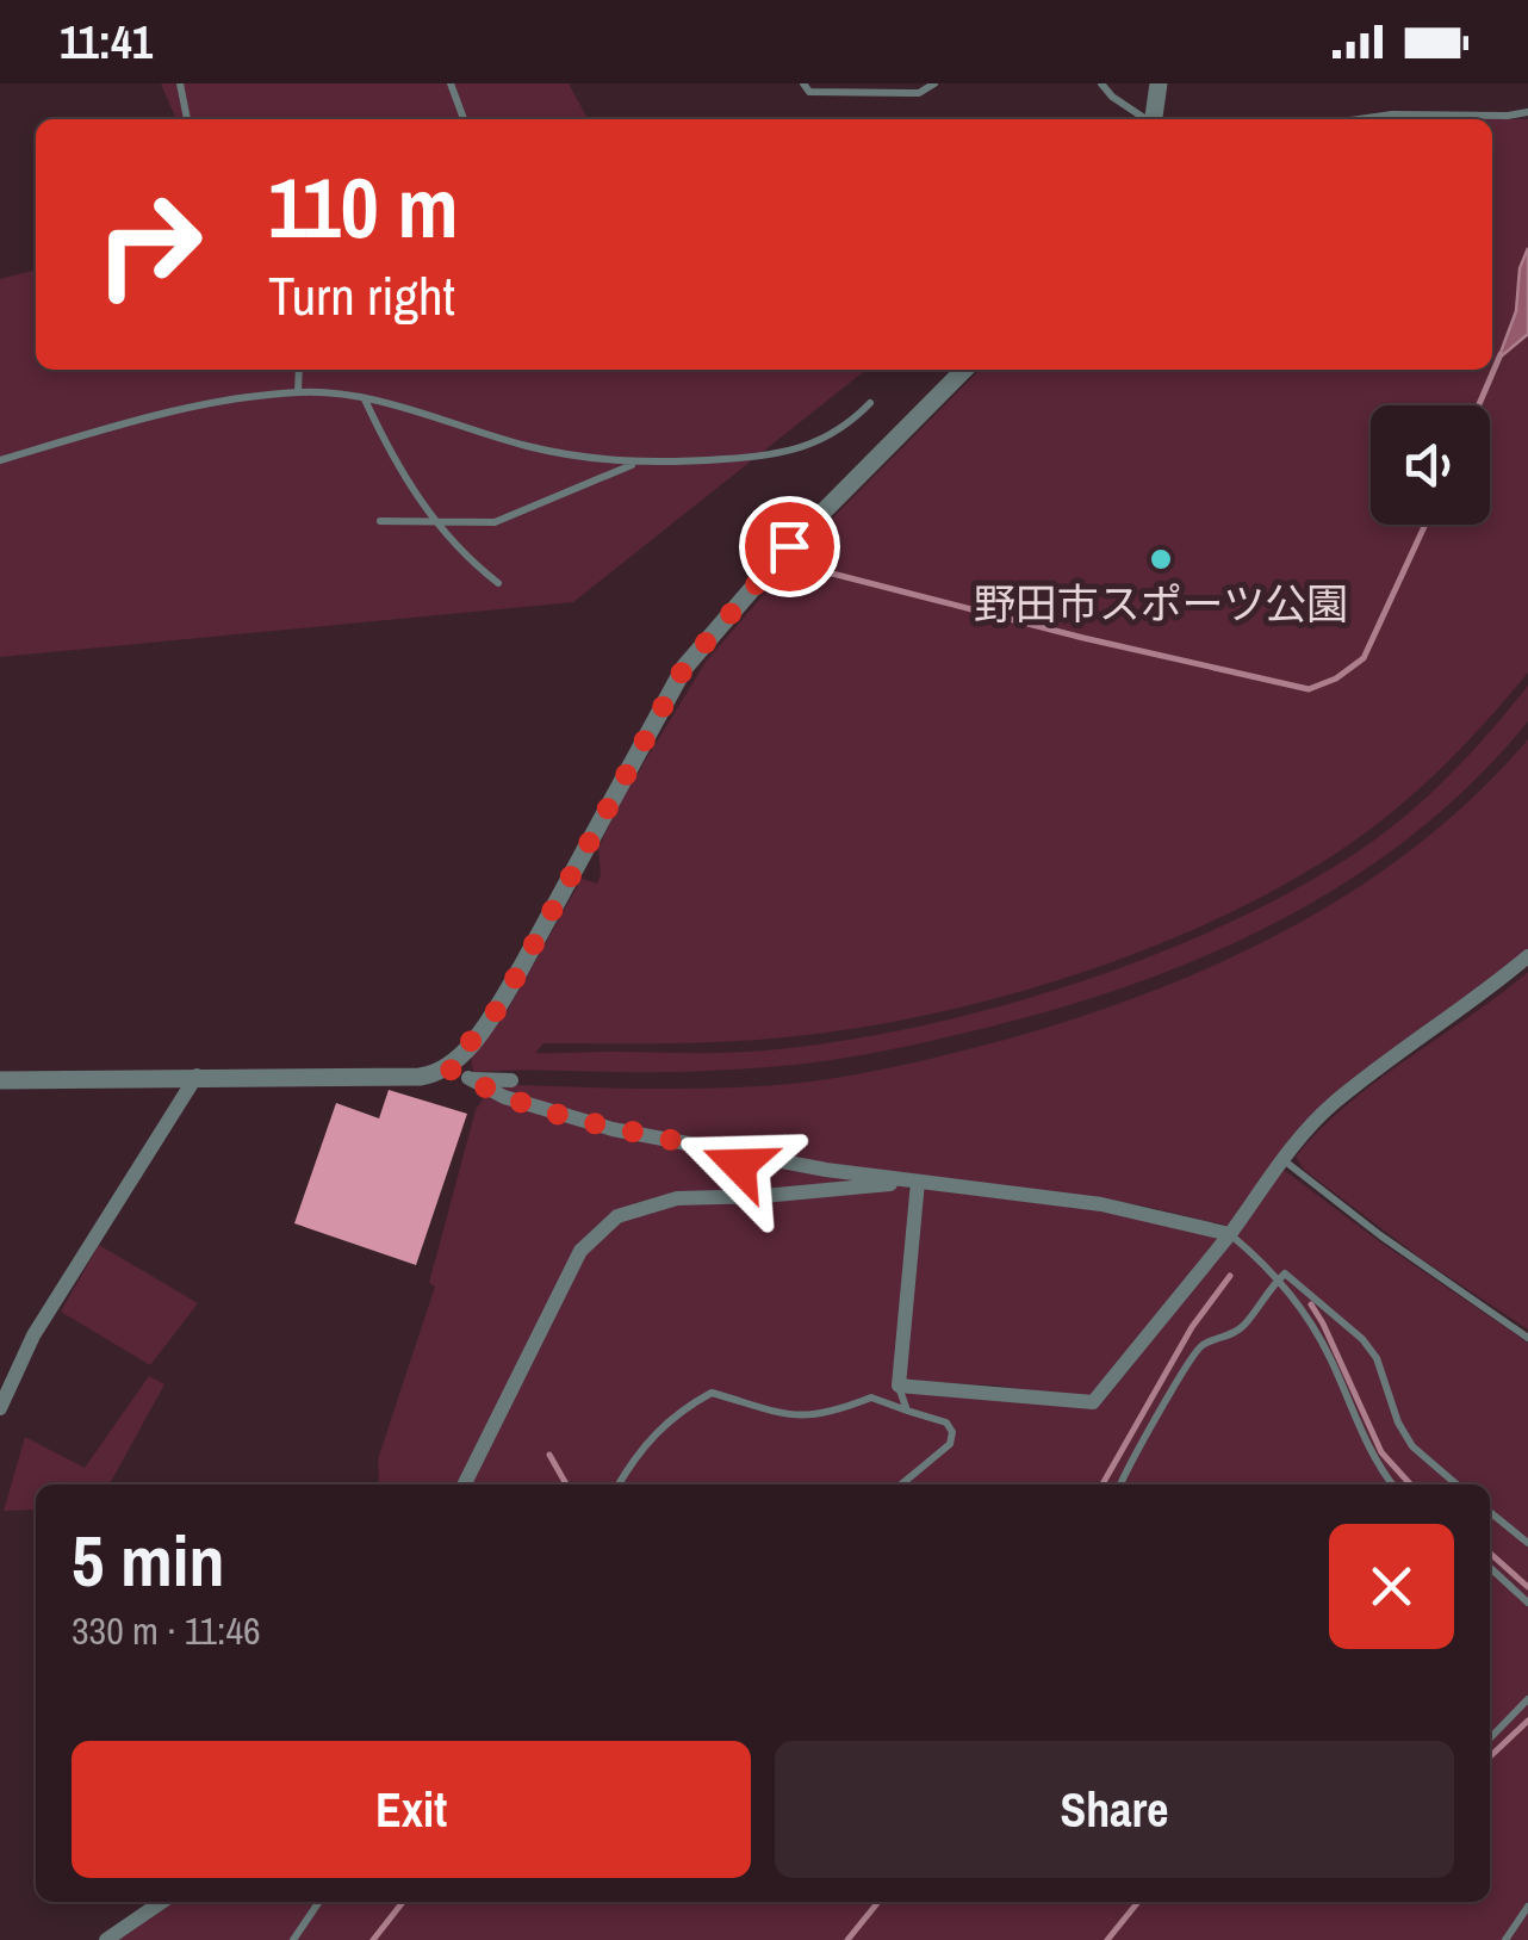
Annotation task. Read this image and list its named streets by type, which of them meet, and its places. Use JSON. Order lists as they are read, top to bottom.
{
  "places": ["野田市スポーツ公園"],
  "page": {
    "status": "11:41",
    "turn": ["110 m", "Turn right"],
    "heading": ["5 min", "330 m · 11:46"],
    "buttons": ["Exit", "Share"]
  }
}
